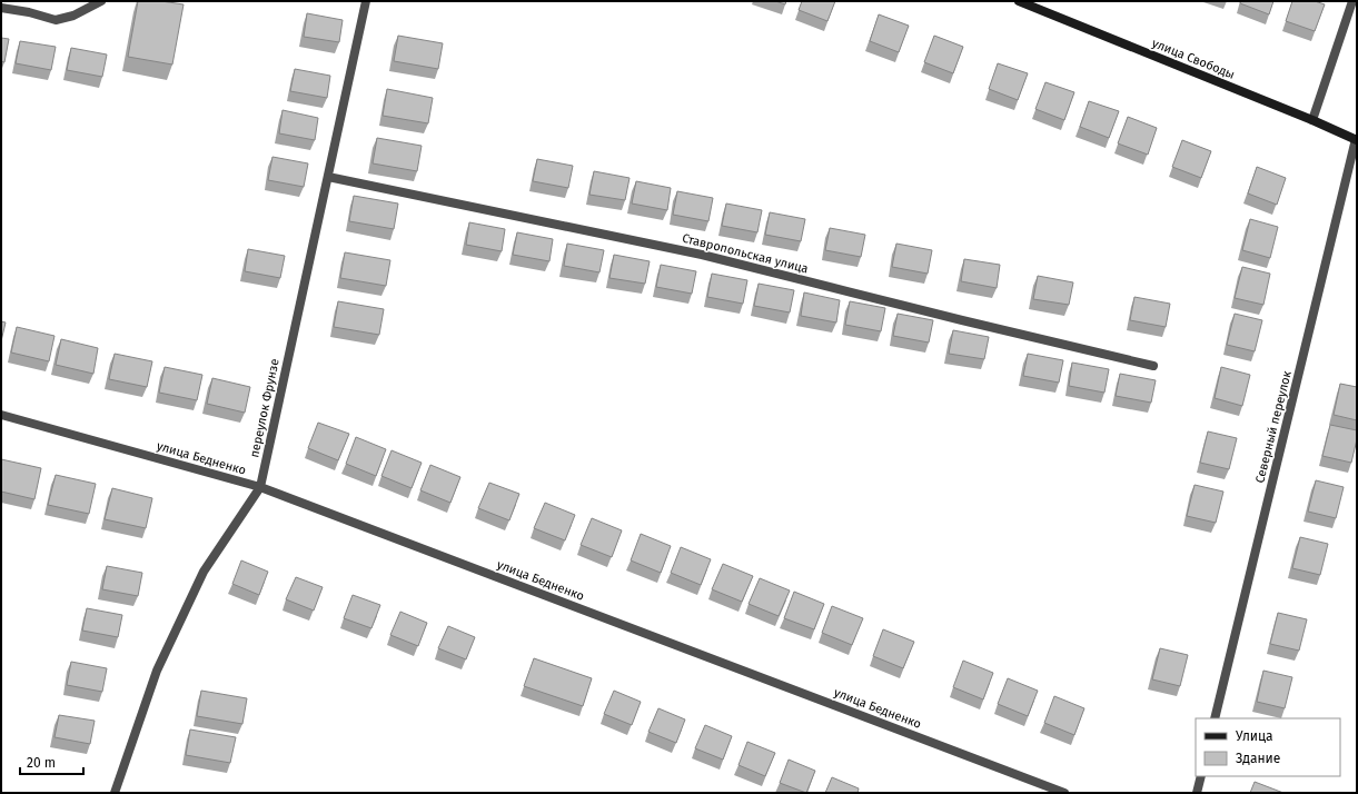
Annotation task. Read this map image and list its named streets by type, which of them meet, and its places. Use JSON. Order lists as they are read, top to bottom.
{
  "streets": {
    "main road": ["улица Свободы"],
    "street": [
      "Ставропольская улица",
      "переулок Фрунзе",
      "Северный переулок",
      "улица Бедненко"
    ]
  },
  "crossings": [
    ["улица Свободы", "Северный переулок"],
    ["Ставропольская улица", "переулок Фрунзе"],
    ["переулок Фрунзе", "улица Бедненко"]
  ],
  "legend": ["Улица", "Здание"],
  "scale_bar": "20 m"
}
